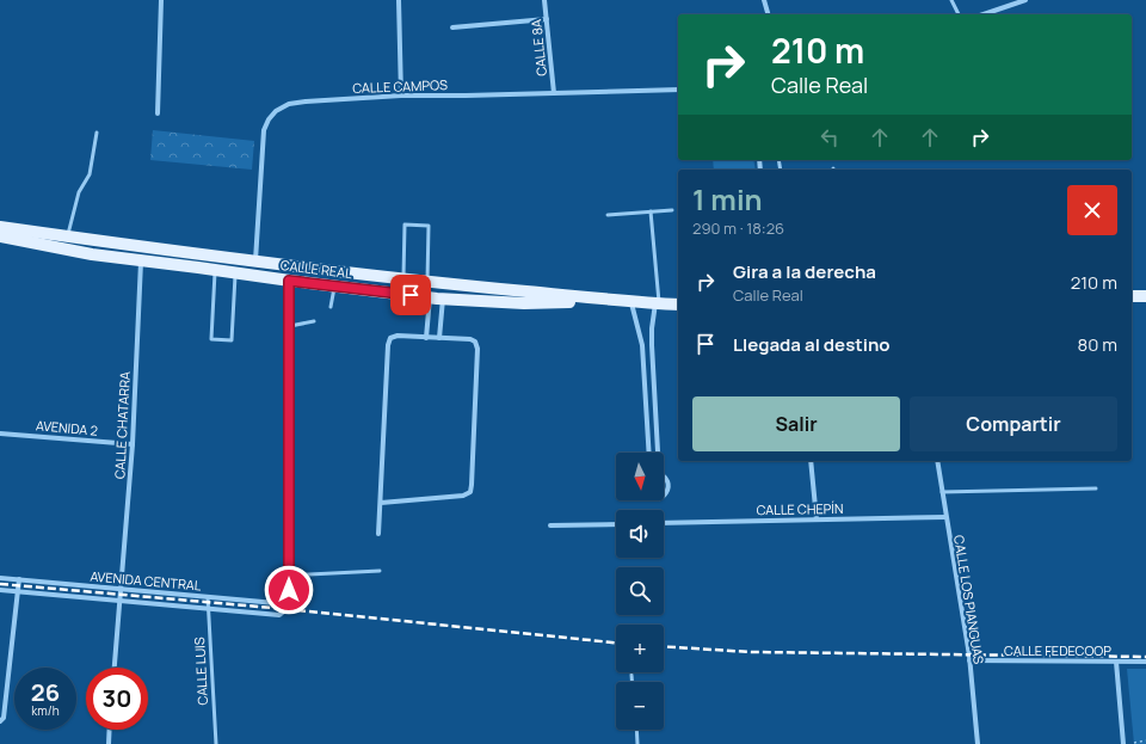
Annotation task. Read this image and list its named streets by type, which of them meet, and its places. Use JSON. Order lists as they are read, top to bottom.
{
  "streets": {
    "main road": ["CALLE REAL"],
    "street": [
      "CALLE 8A",
      "CALLE CAMPOS",
      "CALLE CHATARRA",
      "AVENIDA 2",
      "CALLE CHEPÍN",
      "AVENIDA CENTRAL",
      "CALLE LOS PIANGUAS",
      "CALLE FEDECOOP"
    ],
    "lane": ["CALLE LUIS"]
  },
  "crossings": [
    ["CALLE 8A", "CALLE CAMPOS"],
    ["CALLE CAMPOS", "CALLE REAL"],
    ["CALLE REAL", "CALLE CHATARRA"],
    ["CALLE CHATARRA", "AVENIDA 2"],
    ["CALLE CHATARRA", "AVENIDA CENTRAL"],
    ["CALLE CHEPÍN", "CALLE LOS PIANGUAS"],
    ["AVENIDA CENTRAL", "CALLE LUIS"],
    ["CALLE LOS PIANGUAS", "CALLE FEDECOOP"]
  ],
  "north": "bottom",
  "page": {
    "turn": ["210 m", "Calle Real"],
    "heading": ["1 min", "290 m · 18:26"],
    "list": [
      {
        "name": "Gira a la derecha",
        "note": "Calle Real",
        "value": "210 m"
      },
      {
        "name": "Llegada al destino",
        "value": "80 m"
      }
    ],
    "buttons": ["Salir", "Compartir"],
    "map_buttons": ["+", "−"],
    "speed": "26 km/h",
    "limit": "30"
  }
}
